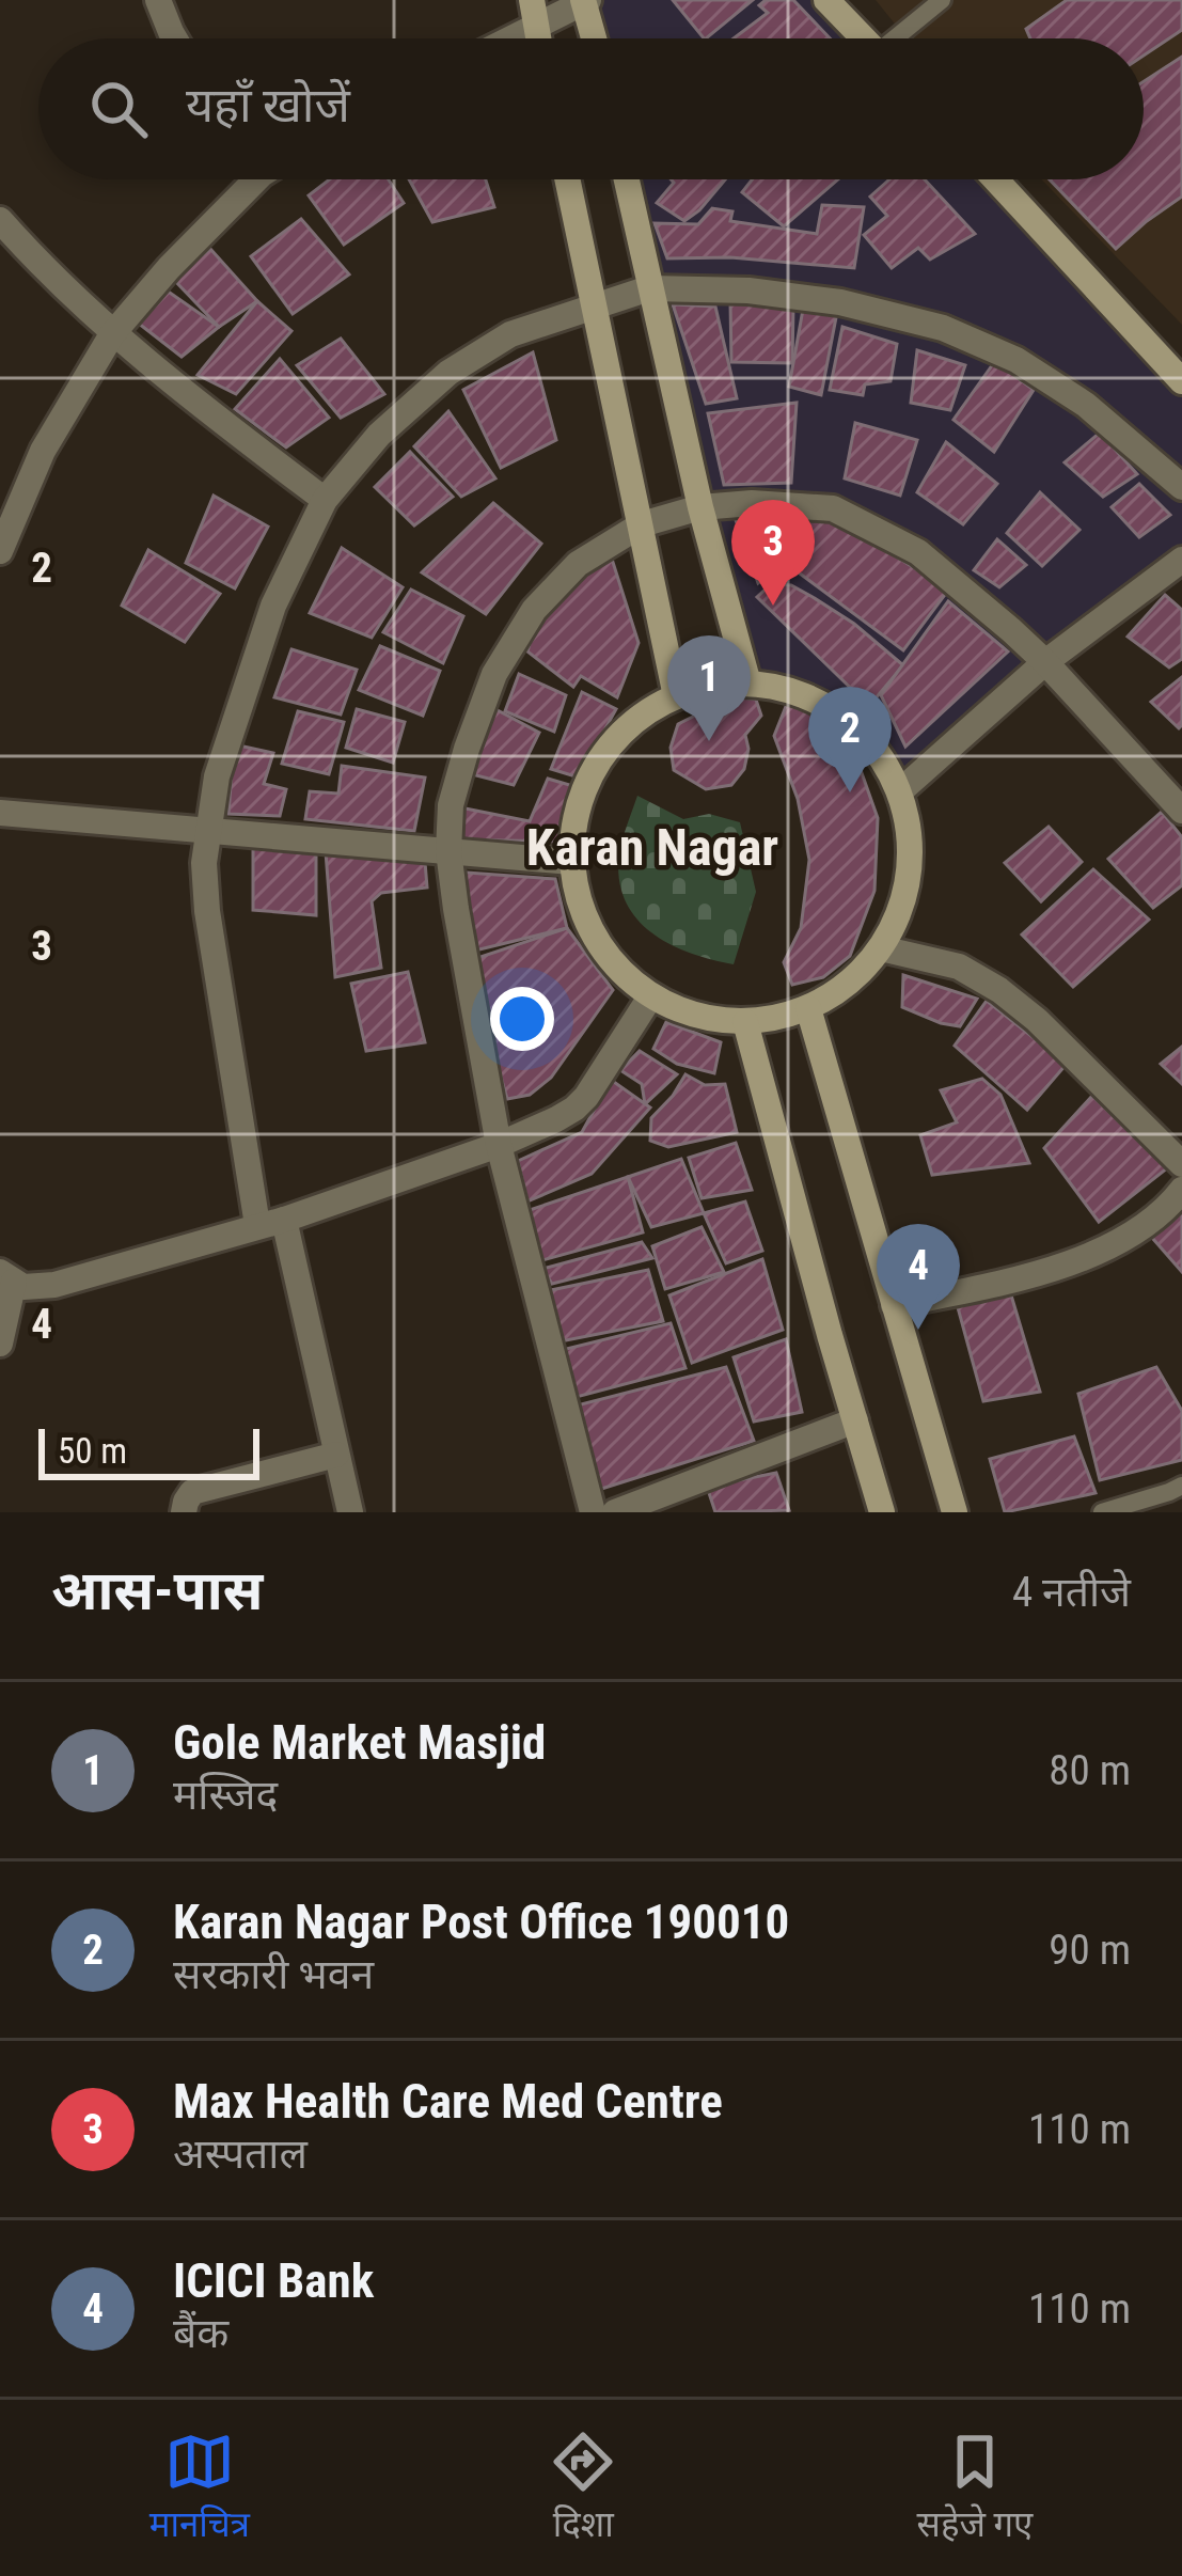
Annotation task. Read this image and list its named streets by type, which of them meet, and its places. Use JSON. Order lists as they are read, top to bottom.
{
  "districts": ["Karan Nagar"],
  "scale_bar": "50 m",
  "page": {
    "search": "यहाँ खोजें",
    "pins": [
      "3",
      "1",
      "2",
      "4"
    ],
    "scale": "50 m",
    "heading": ["आस-पास", "4 नतीजे"],
    "list": [
      {
        "mark": "1",
        "name": "Gole Market Masjid",
        "note": "मस्जिद",
        "value": "80 m"
      },
      {
        "mark": "2",
        "name": "Karan Nagar Post Office 190010",
        "note": "सरकारी भवन",
        "value": "90 m"
      },
      {
        "mark": "3",
        "name": "Max Health Care Med Centre",
        "note": "अस्पताल",
        "value": "110 m"
      },
      {
        "mark": "4",
        "name": "ICICI Bank",
        "note": "बैंक",
        "value": "110 m"
      }
    ],
    "nav": ["मानचित्र", "दिशा", "सहेजे गए"]
  },
  "grid": {
    "rows": ["2", "3", "4"]
  }
}
